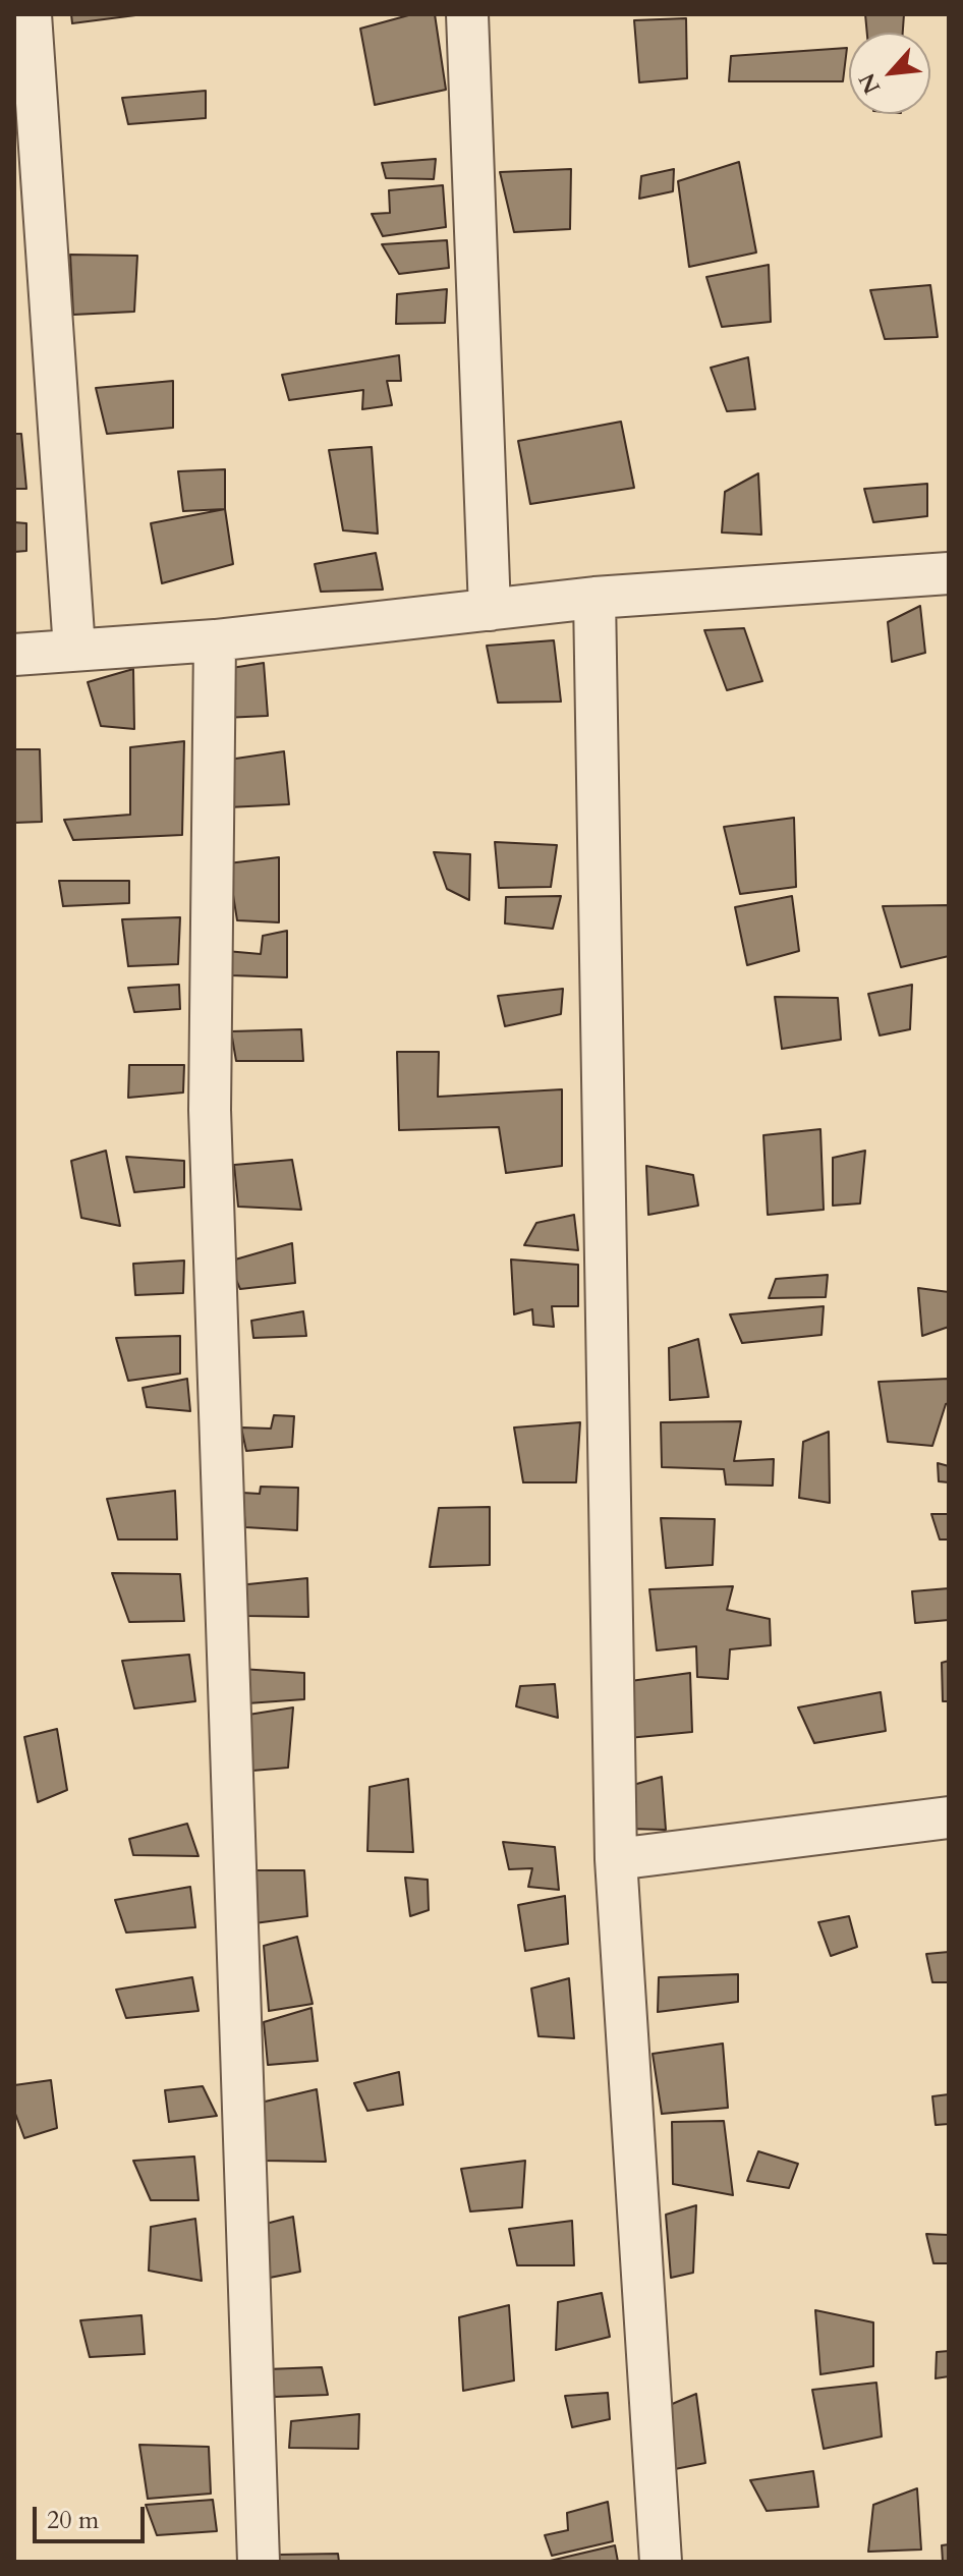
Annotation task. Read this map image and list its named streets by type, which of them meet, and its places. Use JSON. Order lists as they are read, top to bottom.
{
  "scale_bar": "20 m",
  "north": "bottom left"
}
